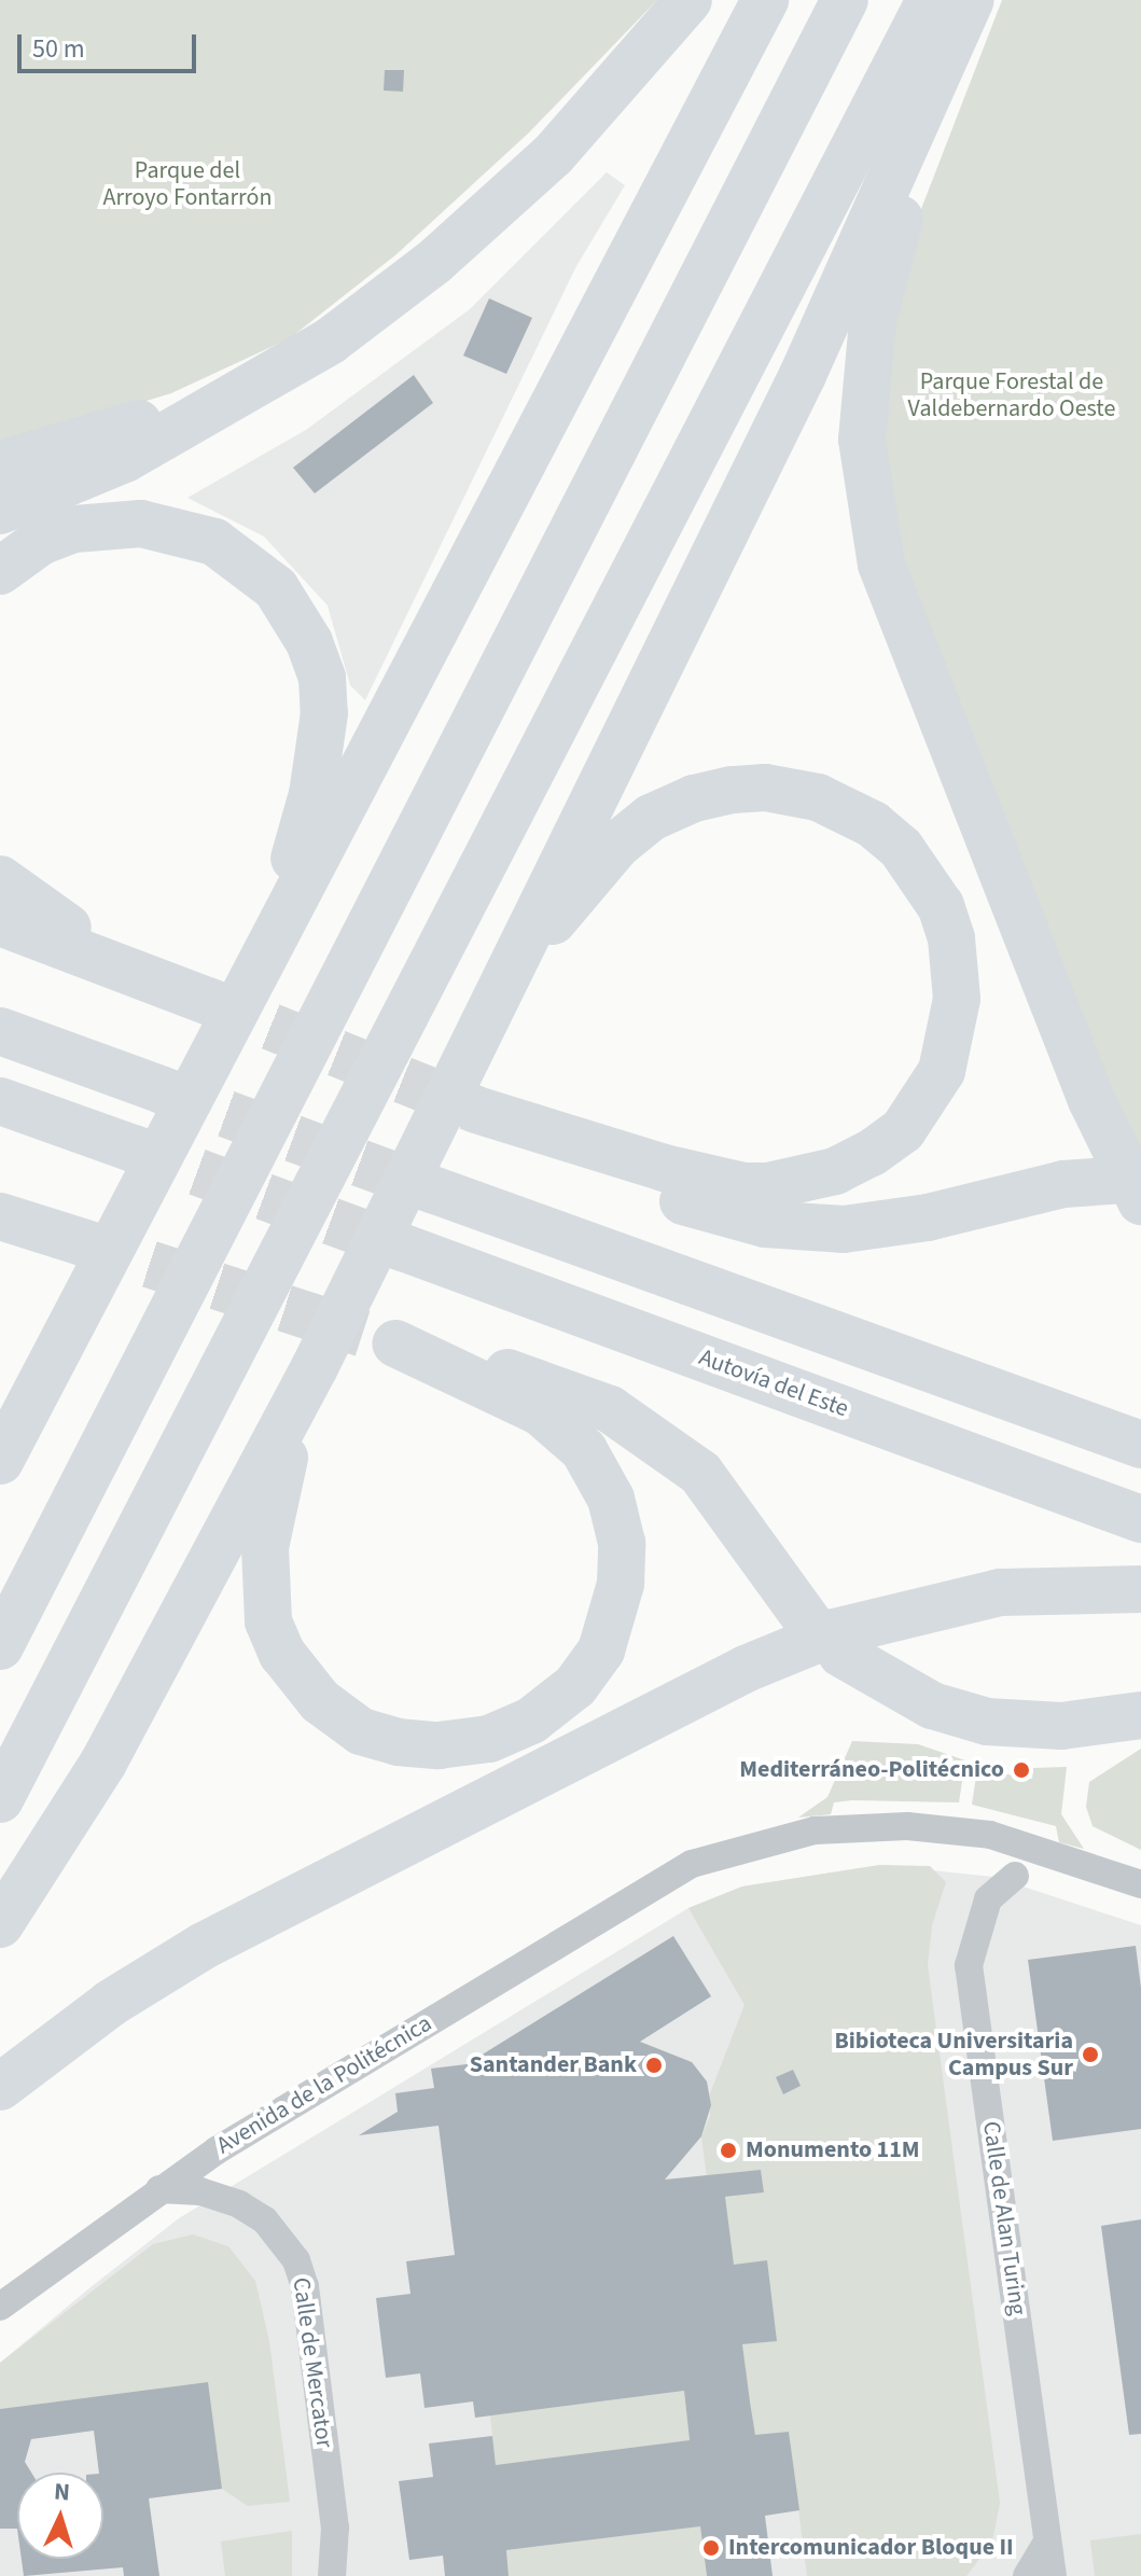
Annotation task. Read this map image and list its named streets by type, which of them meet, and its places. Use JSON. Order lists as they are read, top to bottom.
{
  "streets": {
    "highway": ["Autovía del Este"],
    "street": ["Avenida de la Politécnica", "Calle de Alan Turing", "Calle de Mercator"]
  },
  "crossings": [
    ["Avenida de la Politécnica", "Calle de Mercator"]
  ],
  "parks": ["Parque del Arroyo Fontarrón", "Parque Forestal de Valdebernardo Oeste"],
  "places": [
    "Mediterráneo-Politécnico",
    "Bibioteca Universitaria Campus Sur",
    "Santander Bank",
    "Monumento 11M",
    "Intercomunicador Bloque II"
  ],
  "scale_bar": "50 m",
  "north": "top"
}
